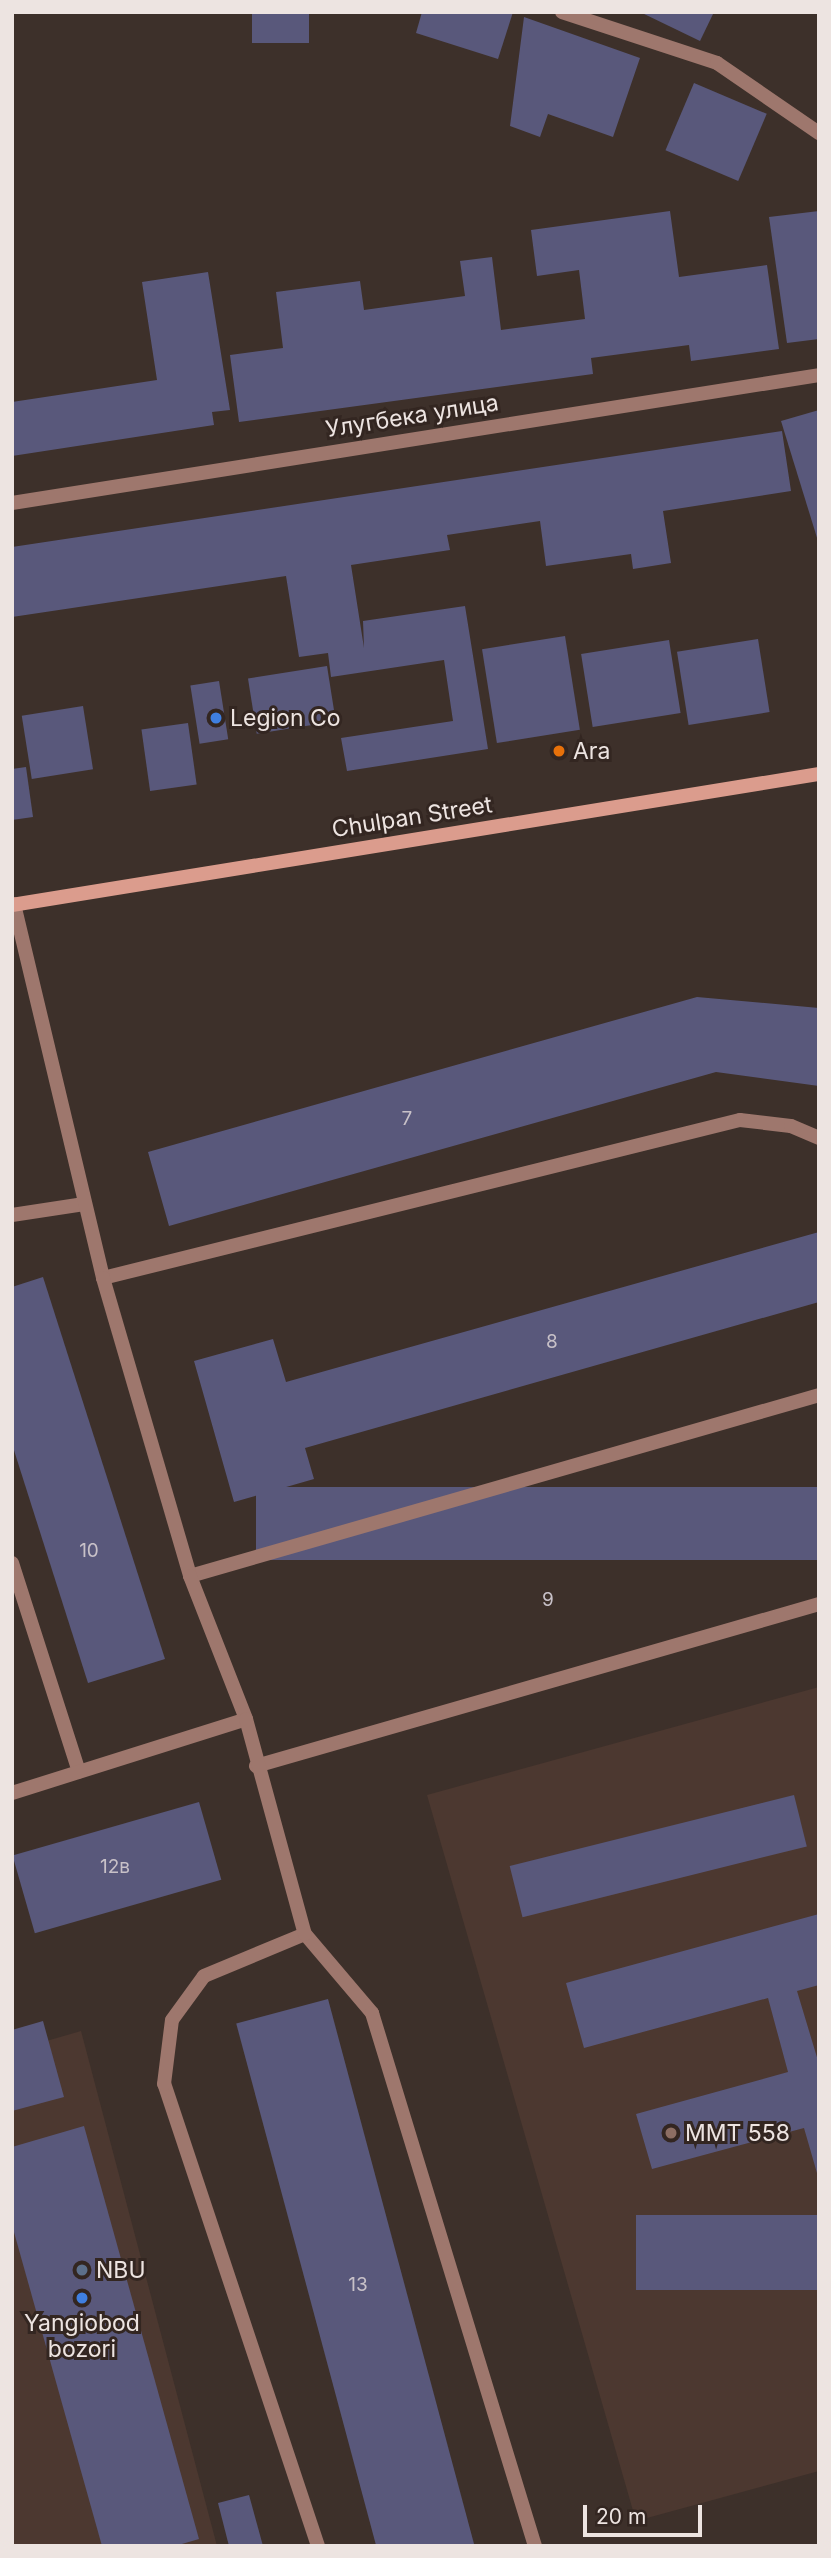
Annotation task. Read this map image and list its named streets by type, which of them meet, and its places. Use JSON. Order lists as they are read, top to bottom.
{
  "streets": {
    "main road": ["Chulpan Street"],
    "street": ["Улугбека улица"]
  },
  "places": [
    "Legion Co",
    "Ara",
    "MMT 558",
    "NBU",
    "Yangiobod bozori"
  ],
  "house_numbers": [
    "7",
    "8",
    "10",
    "9",
    "12в",
    "13"
  ],
  "scale_bar": "20 m"
}
